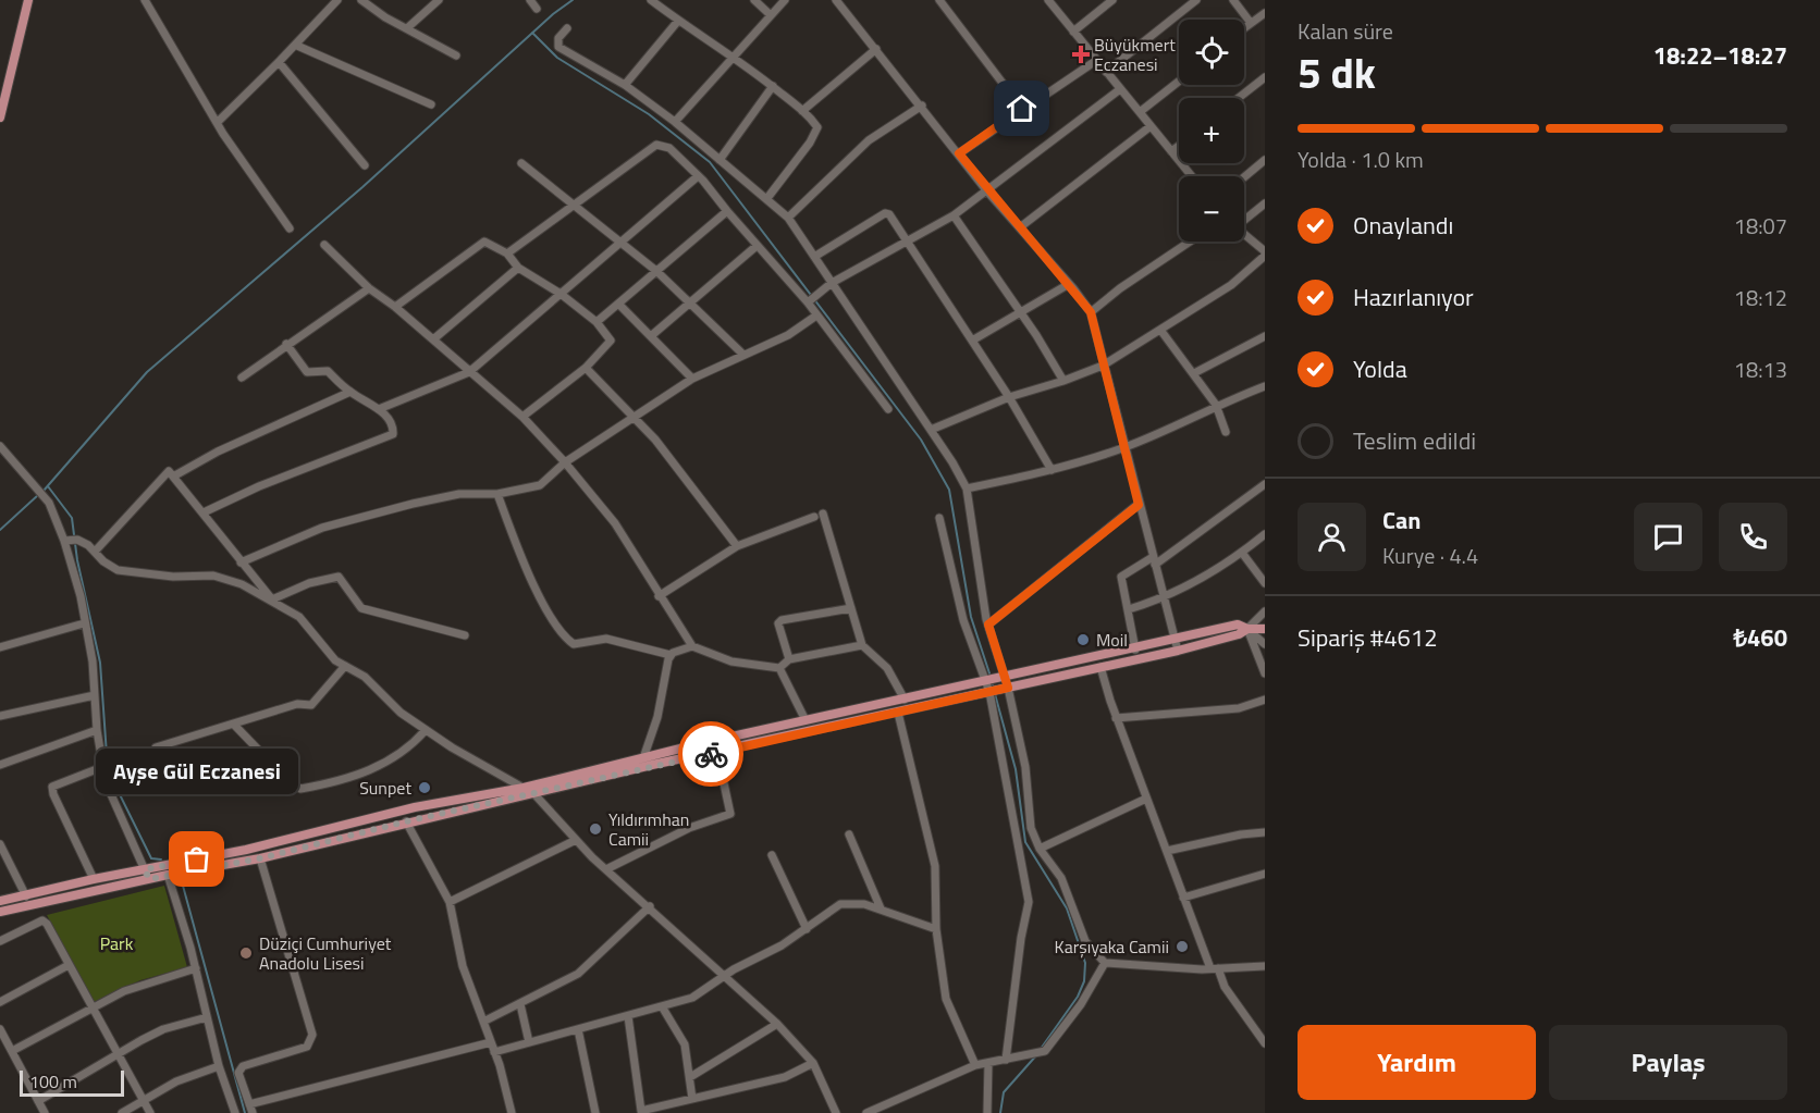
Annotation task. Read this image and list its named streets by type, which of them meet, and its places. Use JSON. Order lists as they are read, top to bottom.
{
  "parks": ["Park"],
  "places": {
    "health": ["Büyükmert Eczanesi"],
    "other": [
      "Moil",
      "Sunpet",
      "Yıldırımhan Camii",
      "Ayşe Gül Eczanesi",
      "Karşıyaka Camii",
      "Düziçi Cumhuriyet Anadolu Lisesi"
    ]
  },
  "scale_bar": "100 m",
  "page": {
    "heading": ["5 dk", "Kalan süre", "18:22–18:27"],
    "panel": [
      "Can",
      "Kurye · 4.4",
      "Sipariş #4612",
      "₺460"
    ],
    "map_buttons": ["+", "−"],
    "bar": "Yolda · 1.0 km",
    "list": [
      ["Onaylandı", "18:07"],
      ["Hazırlanıyor", "18:12"],
      ["Yolda", "18:13"],
      "Teslim edildi"
    ],
    "bubble": "Ayşe Gül Eczanesi",
    "buttons": ["Yardım", "Paylaş"],
    "scale": "100 m"
  }
}
